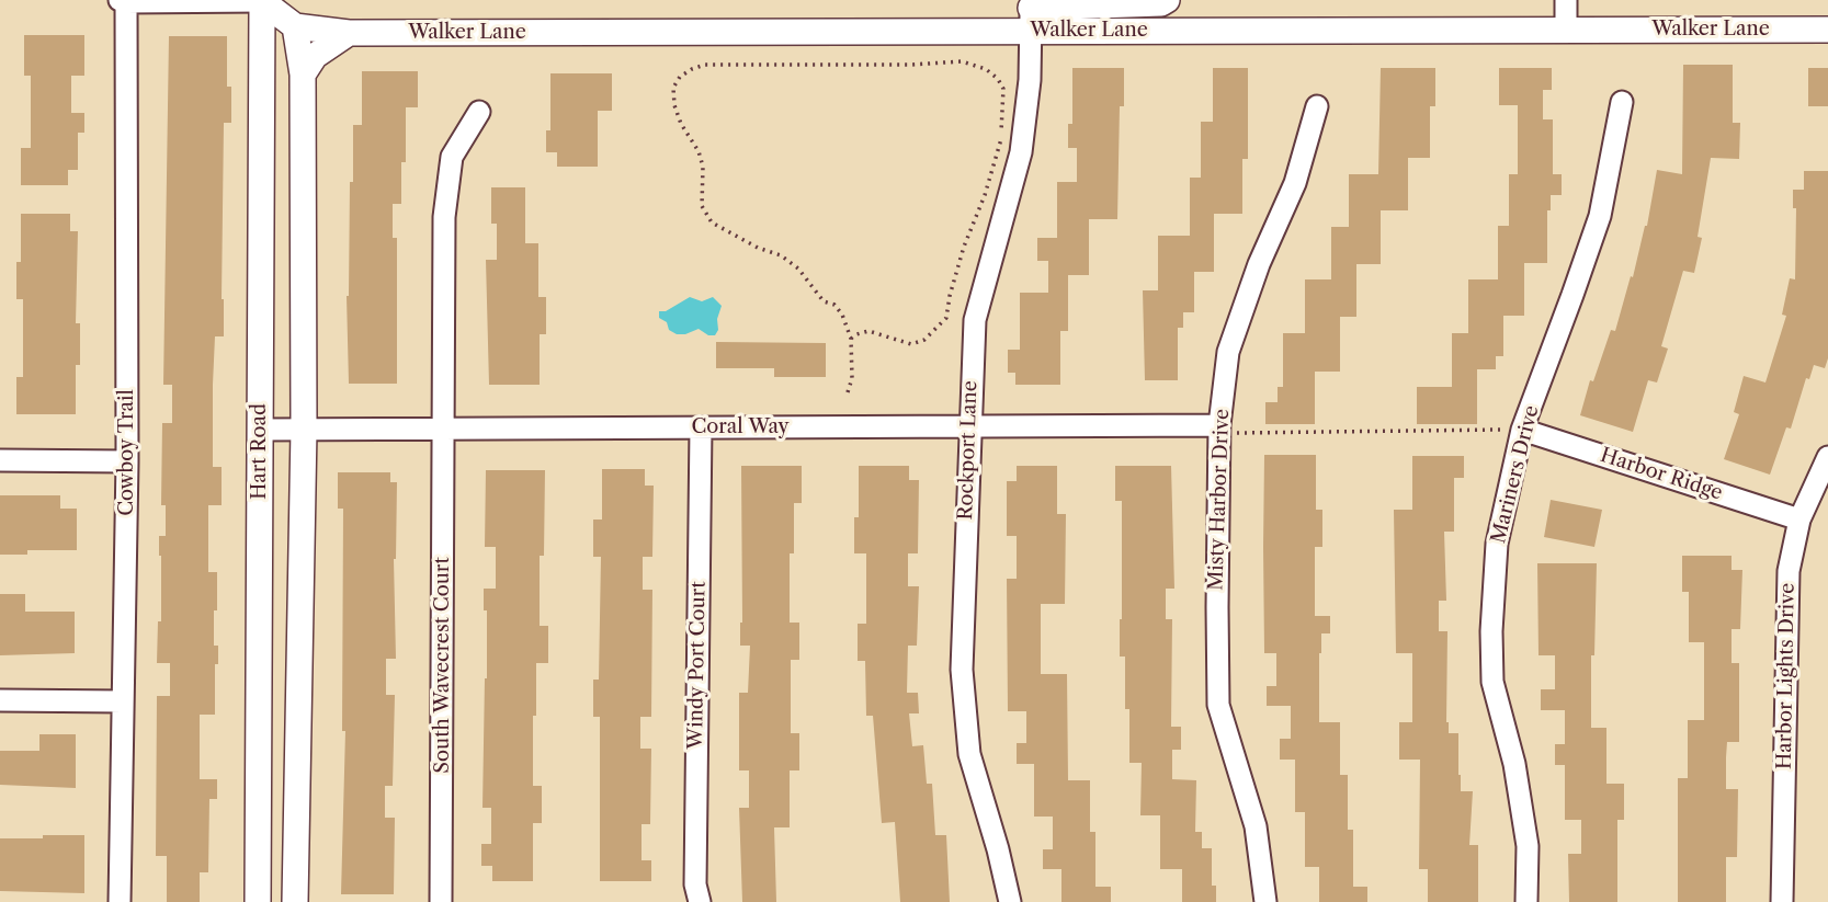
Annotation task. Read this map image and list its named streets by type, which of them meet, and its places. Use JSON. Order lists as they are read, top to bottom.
{
  "streets": {
    "street": [
      "Walker Lane",
      "Coral Way",
      "Rockport Lane",
      "Hart Road",
      "Cowboy Trail",
      "Mariners Drive",
      "Harbor Ridge",
      "Misty Harbor Drive",
      "South Wavecrest Court",
      "Windy Port Court",
      "Harbor Lights Drive"
    ]
  },
  "crossings": [
    ["Walker Lane", "Rockport Lane"],
    ["Coral Way", "Rockport Lane"],
    ["Coral Way", "Hart Road"],
    ["Coral Way", "Misty Harbor Drive"],
    ["Coral Way", "South Wavecrest Court"],
    ["Coral Way", "Windy Port Court"],
    ["Mariners Drive", "Harbor Ridge"],
    ["Harbor Ridge", "Harbor Lights Drive"]
  ]
}
